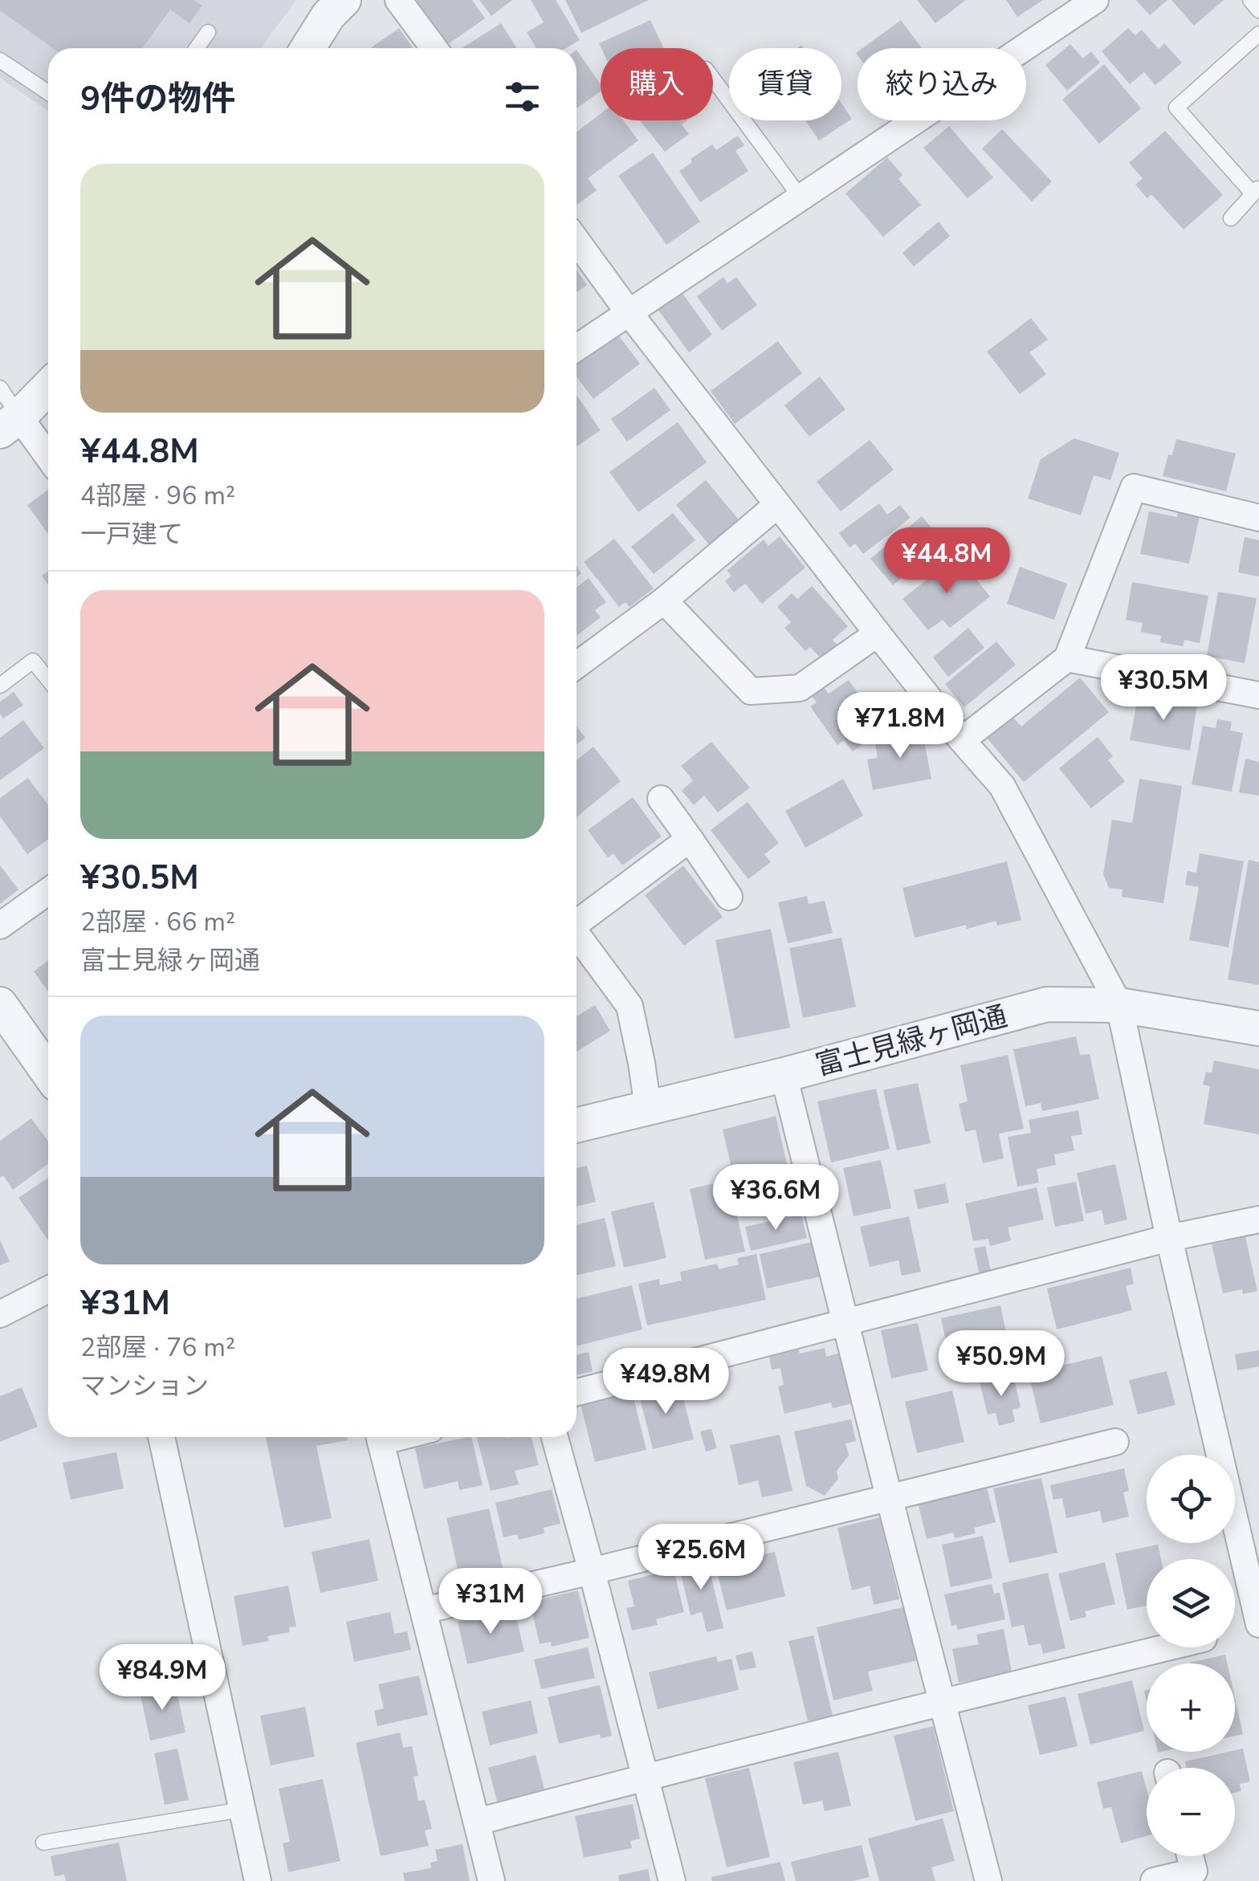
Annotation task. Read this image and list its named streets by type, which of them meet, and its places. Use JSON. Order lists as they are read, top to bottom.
{
  "streets": {
    "street": ["富士見緑ヶ岡通"]
  },
  "page": {
    "chip": ["購入", "賃貸", "絞り込み"],
    "heading": "9件の物件",
    "list": [
      {
        "name": "¥44.8M",
        "note": "4部屋 · 96 m² · 一戸建て"
      },
      {
        "name": "¥30.5M",
        "note": "2部屋 · 66 m² · 富士見緑ヶ岡通"
      },
      {
        "name": "¥31M",
        "note": "2部屋 · 76 m² · マンション"
      }
    ],
    "price": [
      "¥44.8M",
      "¥30.5M",
      "¥71.8M",
      "¥36.6M",
      "¥50.9M",
      "¥49.8M",
      "¥25.6M",
      "¥31M",
      "¥84.9M"
    ],
    "map_buttons": ["+", "−"]
  }
}
